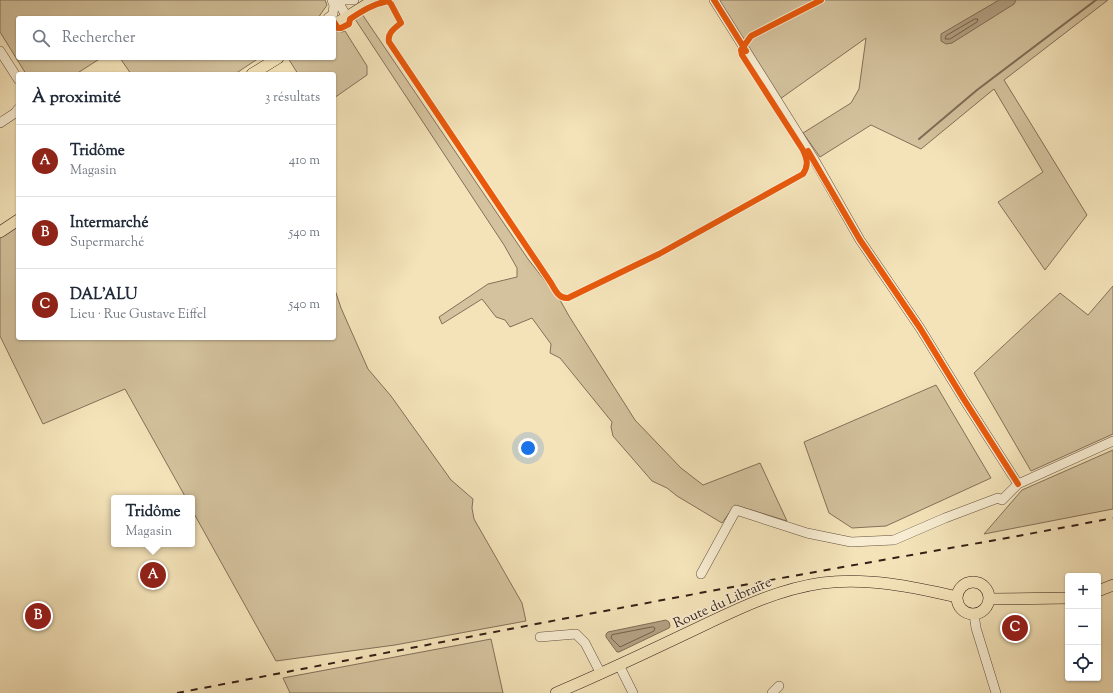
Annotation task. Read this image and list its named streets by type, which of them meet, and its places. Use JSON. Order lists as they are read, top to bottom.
{
  "streets": {
    "main road": ["Route du Libraire"]
  },
  "page": {
    "search": "Rechercher",
    "heading": ["À proximité", "3 résultats"],
    "list": [
      {
        "mark": "A",
        "name": "Tridôme",
        "note": "Magasin",
        "value": "410 m"
      },
      {
        "mark": "B",
        "name": "Intermarché",
        "note": "Supermarché",
        "value": "540 m"
      },
      {
        "mark": "C",
        "name": "DAL'ALU",
        "note": "Lieu · Rue Gustave Eiffel",
        "value": "540 m"
      }
    ],
    "popup": ["Tridôme", "Magasin"],
    "pins": ["A", "B", "C"],
    "map_buttons": ["+", "−"]
  }
}
